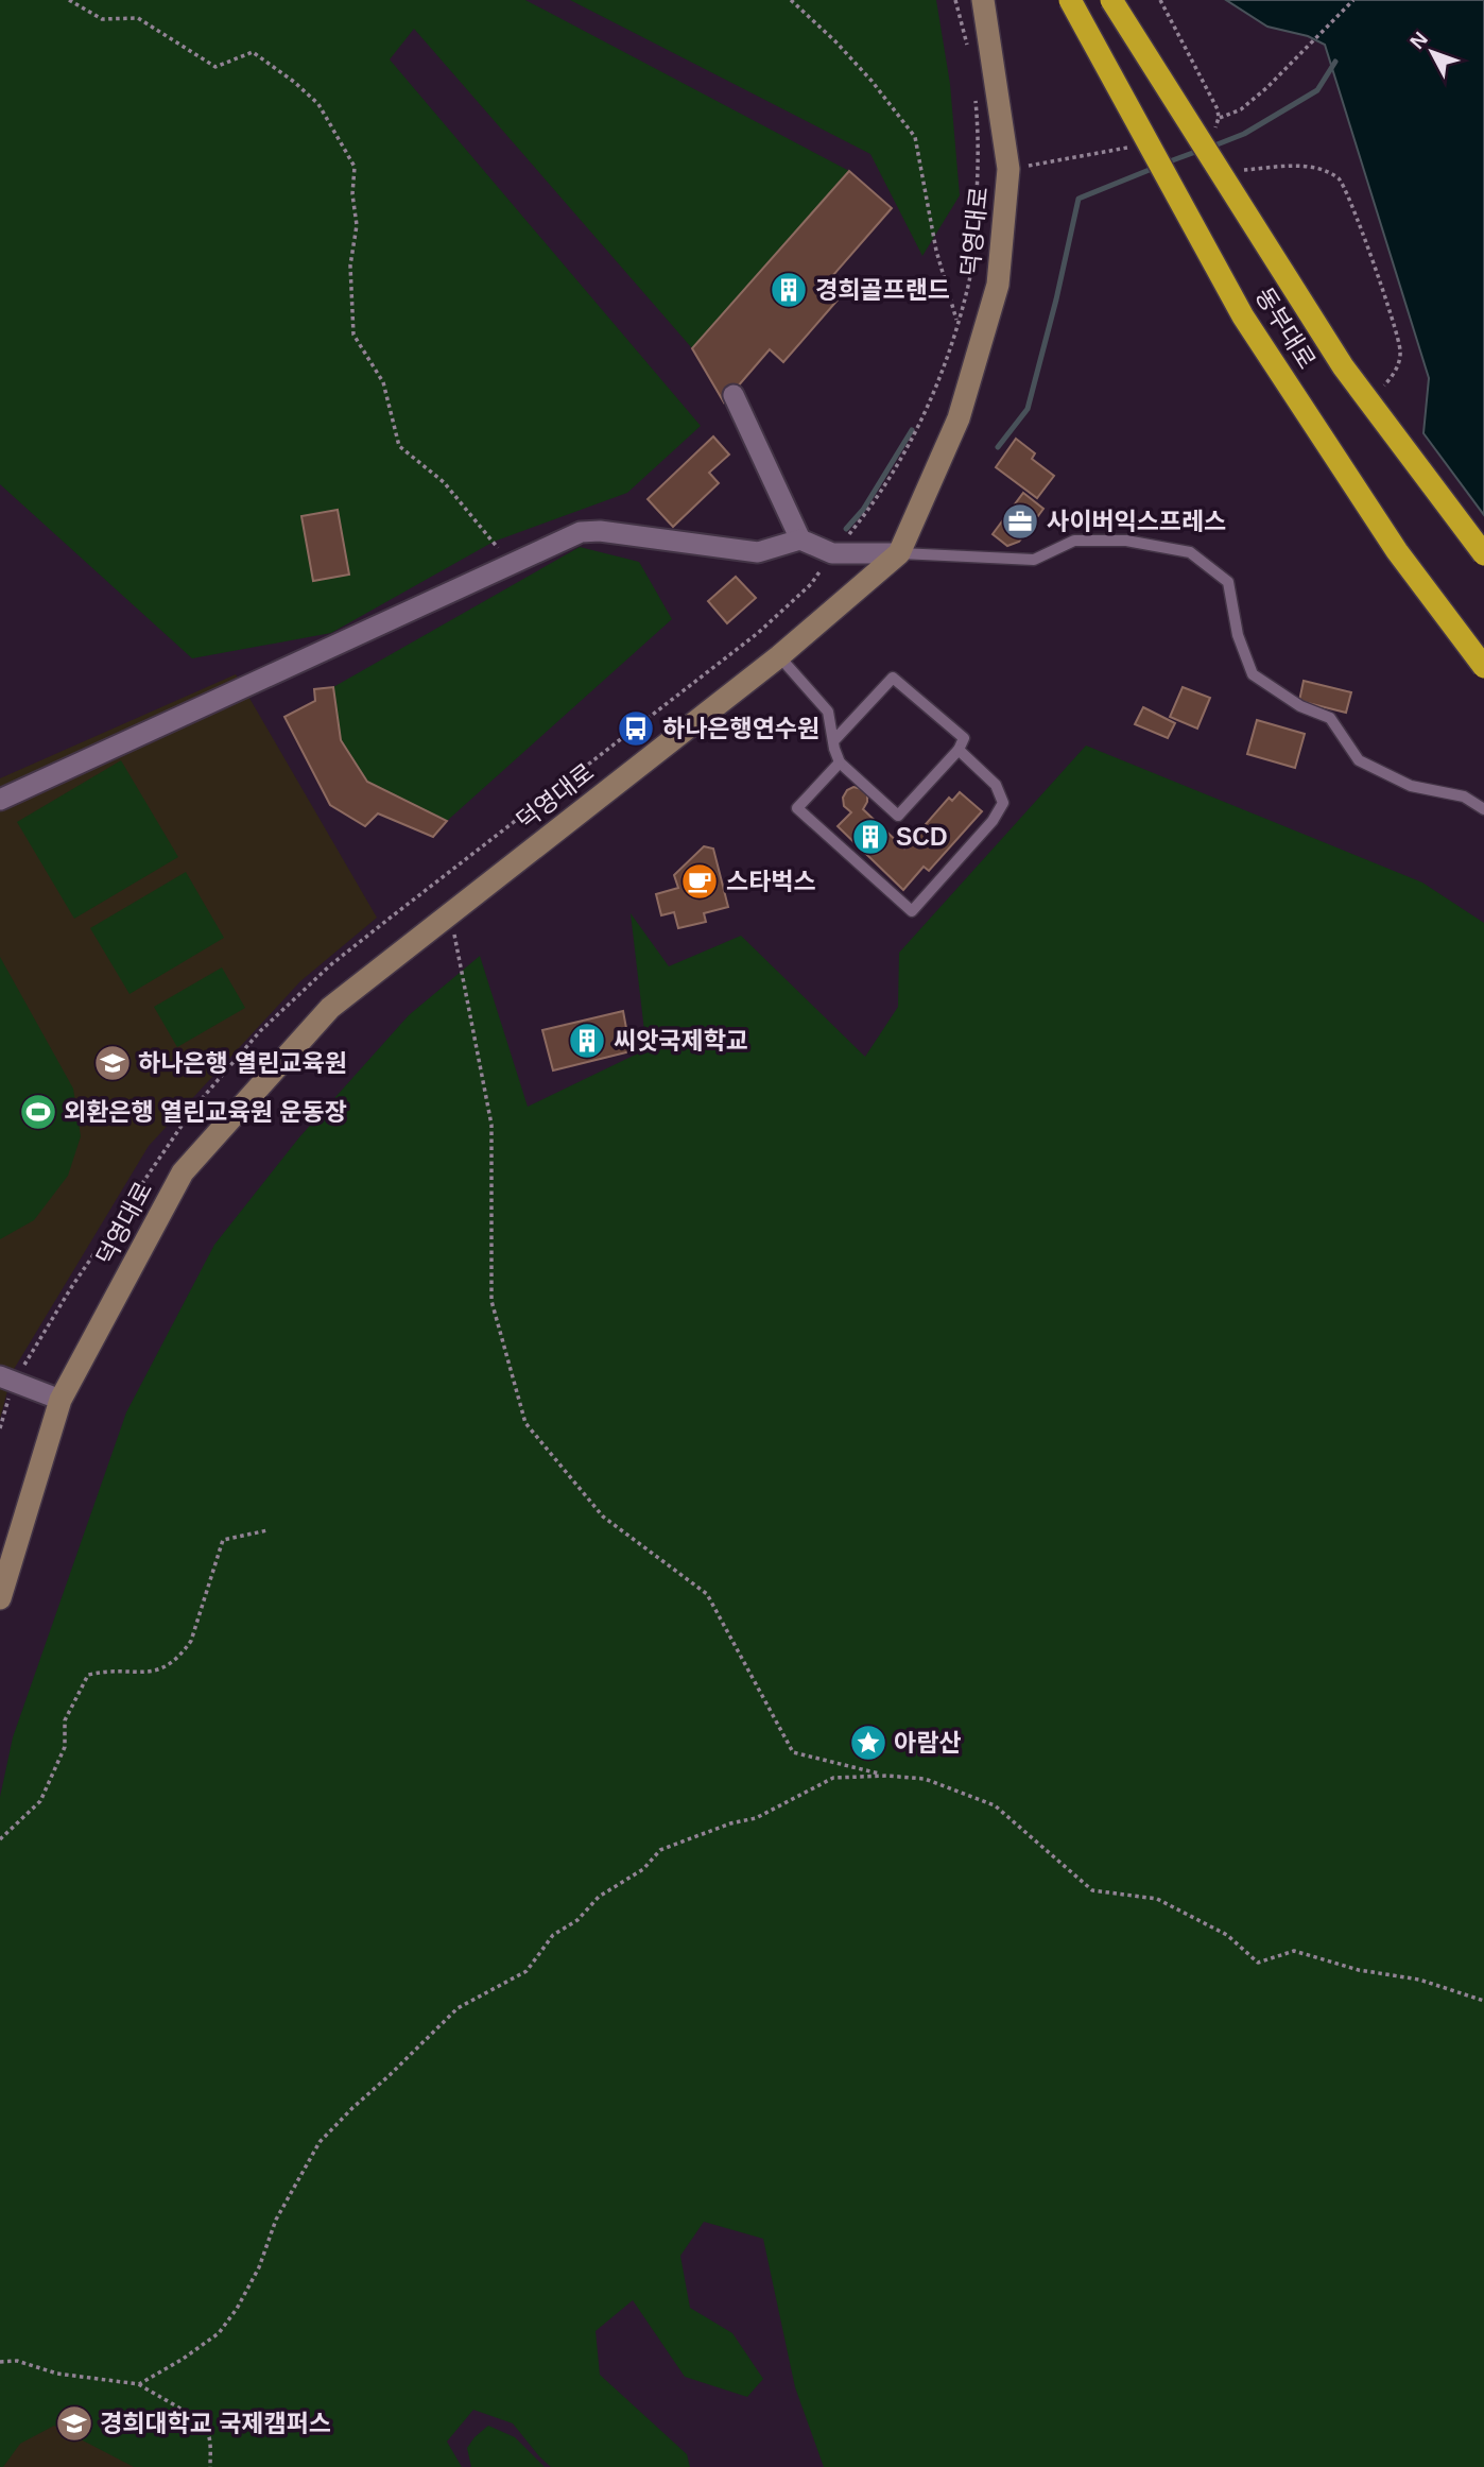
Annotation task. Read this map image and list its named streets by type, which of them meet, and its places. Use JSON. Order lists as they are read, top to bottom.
{
  "streets": {
    "highway": ["동부대로"],
    "main road": ["덕영대로"]
  },
  "places": {
    "building": ["경희골프랜드", "SCD", "씨앗국제학교"],
    "office": ["사이버익스프레스"],
    "bus stop": ["하나은행연수원"],
    "cafe": ["스타벅스"],
    "school or university": ["하나은행 열린교육원", "경희대학교 국제캠퍼스"],
    "sports": ["외환은행 열린교육원 운동장"],
    "place": ["아람산"]
  },
  "north": "top left"
}
